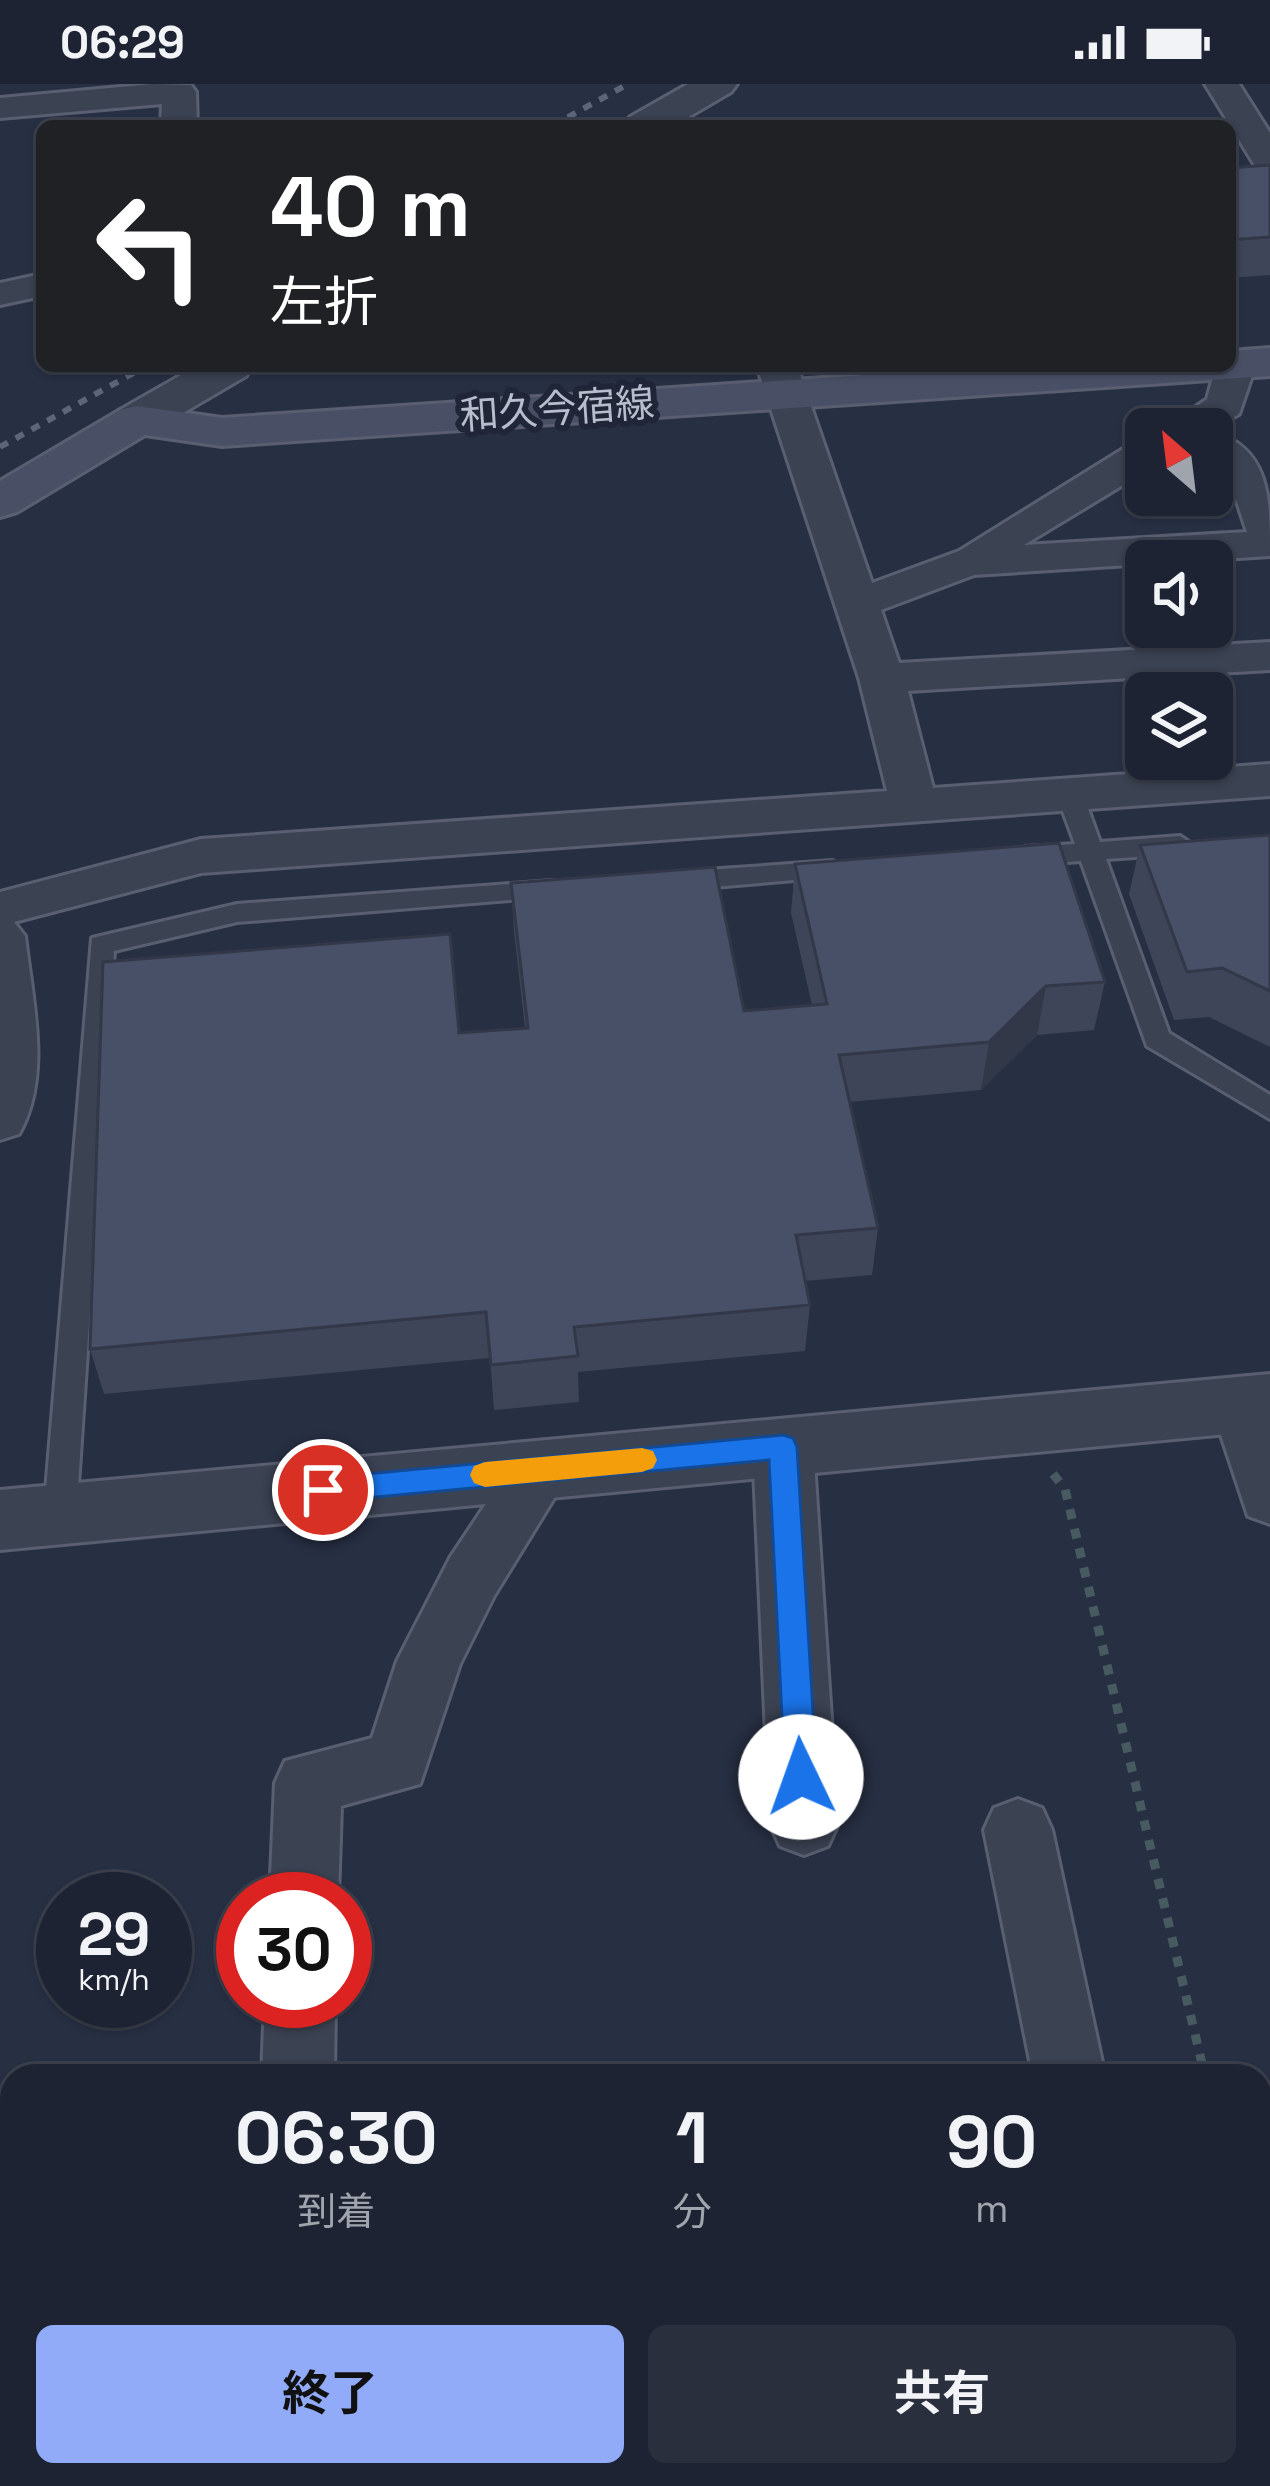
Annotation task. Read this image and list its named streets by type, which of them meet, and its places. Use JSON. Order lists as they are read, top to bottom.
{
  "streets": {
    "main road": ["和久今宿線"]
  },
  "north": "top left",
  "page": {
    "status": "06:29",
    "turn": ["40 m", "左折"],
    "speed": "29 km/h",
    "limit": "30",
    "eta": [
      "06:30",
      "到着",
      "1",
      "分",
      "90",
      "m"
    ],
    "buttons": ["終了", "共有"]
  }
}
